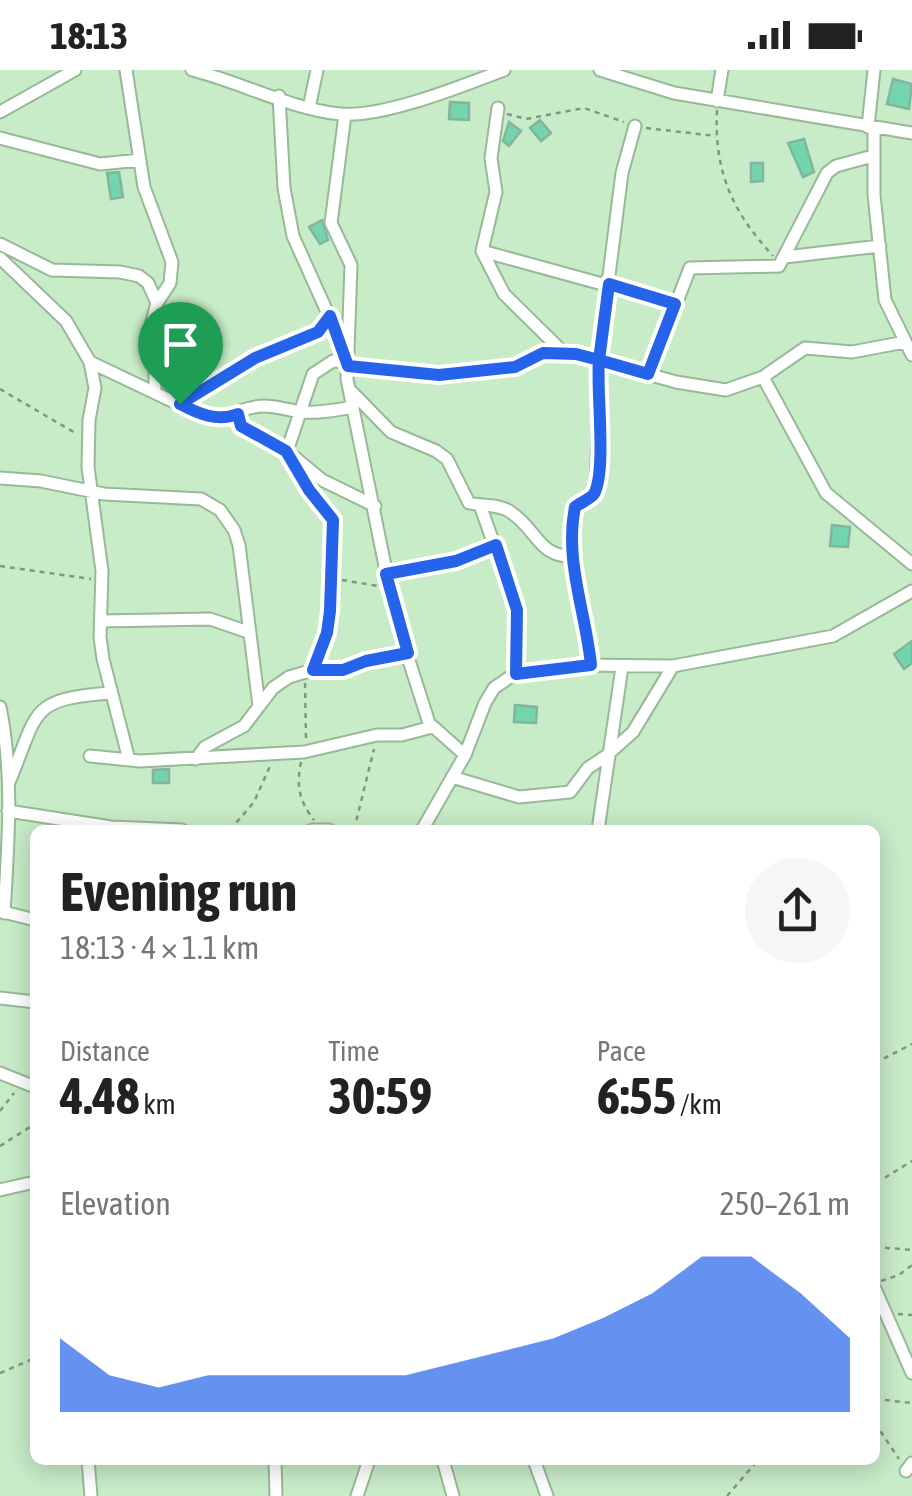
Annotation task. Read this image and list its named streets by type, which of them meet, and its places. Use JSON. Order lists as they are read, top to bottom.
{
  "page": {
    "status": "18:13",
    "heading": ["Evening run", "18:13 · 4 × 1.1 km"],
    "stats": [
      ["Distance", "4.48 km"],
      ["Time", "30:59"],
      ["Pace", "6:55 /km"]
    ],
    "chart": ["Elevation", "250–261 m"]
  }
}
